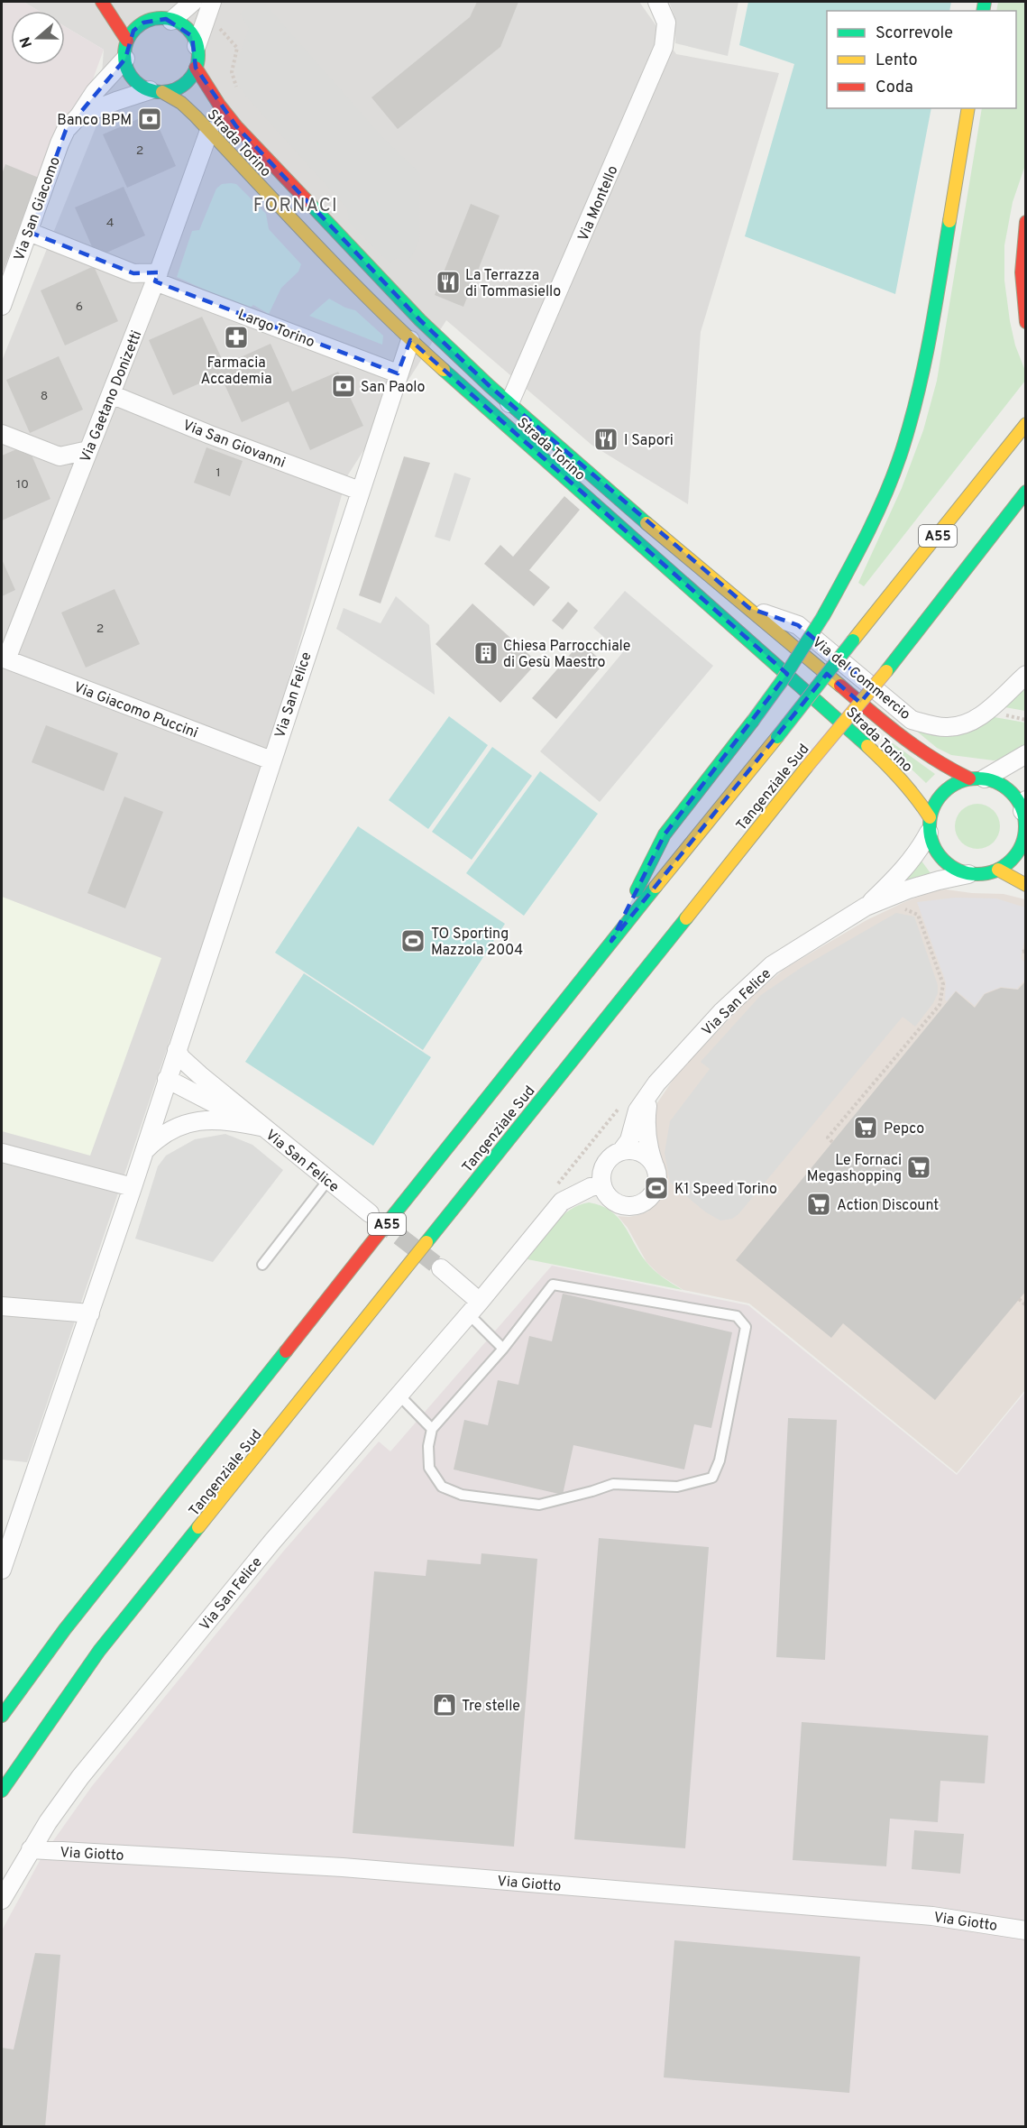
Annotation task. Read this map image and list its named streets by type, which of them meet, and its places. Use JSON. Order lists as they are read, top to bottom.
{
  "streets": {
    "main road": ["Strada Torino", "A55", "Tangenziale Sud"],
    "street": [
      "Via Montello",
      "Via San Giacomo",
      "Largo Torino",
      "Via Gaetano Donizetti",
      "Via San Giovanni",
      "Via del Commercio",
      "Via San Felice",
      "Via Giacomo Puccini",
      "Via Giotto"
    ]
  },
  "crossings": [
    ["Strada Torino", "Via Montello"],
    ["Strada Torino", "Via San Giacomo"],
    ["Strada Torino", "Via Gaetano Donizetti"],
    ["Strada Torino", "Via del Commercio"],
    ["Strada Torino", "Via San Felice"],
    ["Largo Torino", "Via Gaetano Donizetti"],
    ["Largo Torino", "Via San Felice"],
    ["Via Gaetano Donizetti", "Via San Giovanni"],
    ["Via Gaetano Donizetti", "Via Giacomo Puccini"],
    ["Via San Giovanni", "Via San Felice"],
    ["Via San Felice", "Via Giacomo Puccini"],
    ["Via San Felice", "Via Giotto"]
  ],
  "districts": ["FORNACI"],
  "places": {
    "bank": ["Banco BPM", "San Paolo"],
    "restaurant": ["La Terrazza di Tommasiello", "I Sapori"],
    "pharmacy": ["Farmacia Accademia"],
    "building": ["Chiesa Parrocchiale di Gesù Maestro"],
    "sports": ["TO Sporting Mazzola 2004", "K1 Speed Torino"],
    "supermarket": ["Pepco", "Le Fornaci Megashopping", "Action Discount"],
    "shop": ["Tre stelle"]
  },
  "house_numbers": [
    "2",
    "4",
    "6",
    "8",
    "1",
    "10",
    "2"
  ],
  "legend": ["Scorrevole", "Lento", "Coda"],
  "north": "left"
}
